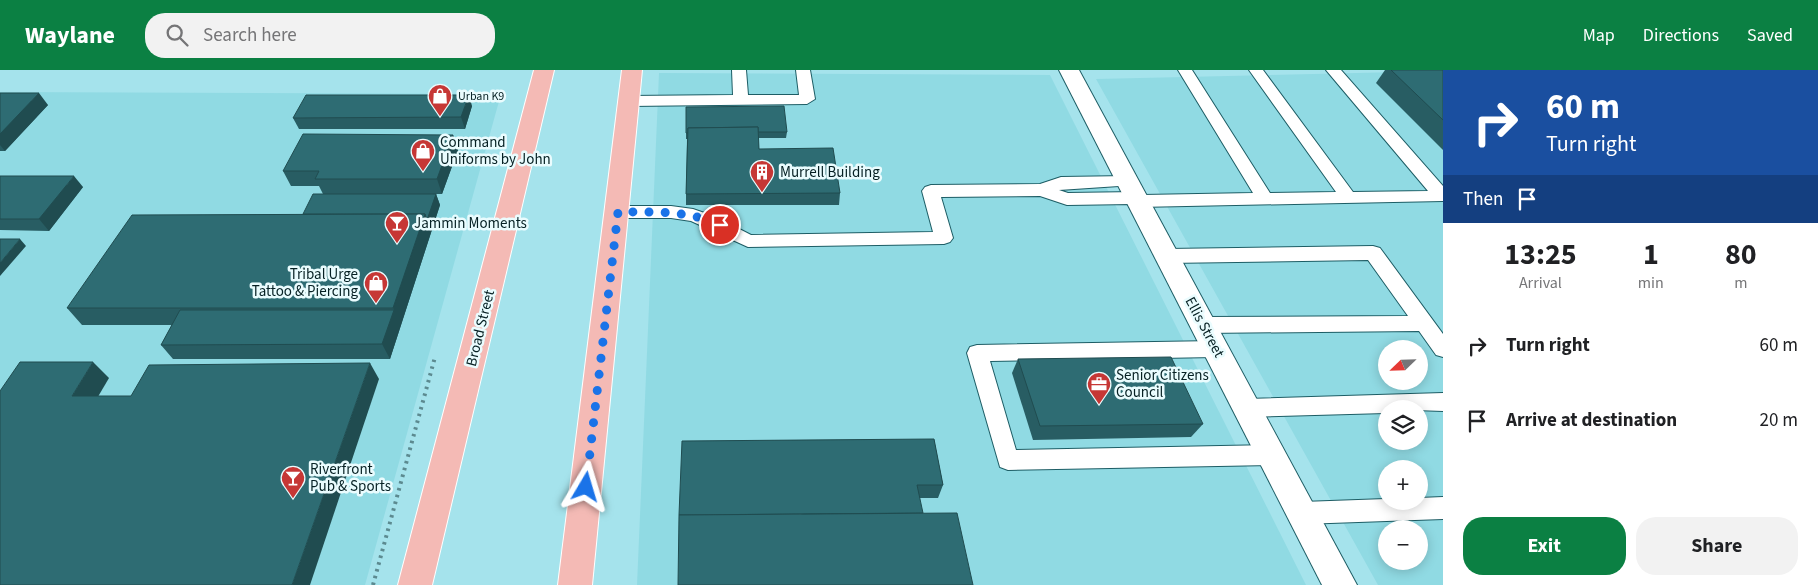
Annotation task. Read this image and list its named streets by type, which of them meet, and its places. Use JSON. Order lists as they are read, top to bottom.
{
  "streets": {
    "main road": ["Broad Street"],
    "street": ["Ellis Street"]
  },
  "places": {
    "shop": ["Urban K9", "Command Uniforms by John", "Tribal Urge Tattoo & Piercing"],
    "building": ["Murrell Building"],
    "bar": ["Jammin Moments", "Riverfront Pub & Sports"],
    "office": ["Senior Citizens Council"]
  },
  "north": "bottom left",
  "page": {
    "header": "Waylane",
    "search": "Search here",
    "nav": ["Map", "Directions", "Saved"],
    "turn": ["60 m", "Turn right"],
    "then": "Then",
    "eta": [
      "13:25",
      "Arrival",
      "1",
      "min",
      "80",
      "m"
    ],
    "list": [
      {
        "name": "Turn right",
        "value": "60 m"
      },
      {
        "name": "Arrive at destination",
        "value": "20 m"
      }
    ],
    "map_buttons": ["+", "−"],
    "buttons": ["Exit", "Share"]
  }
}
